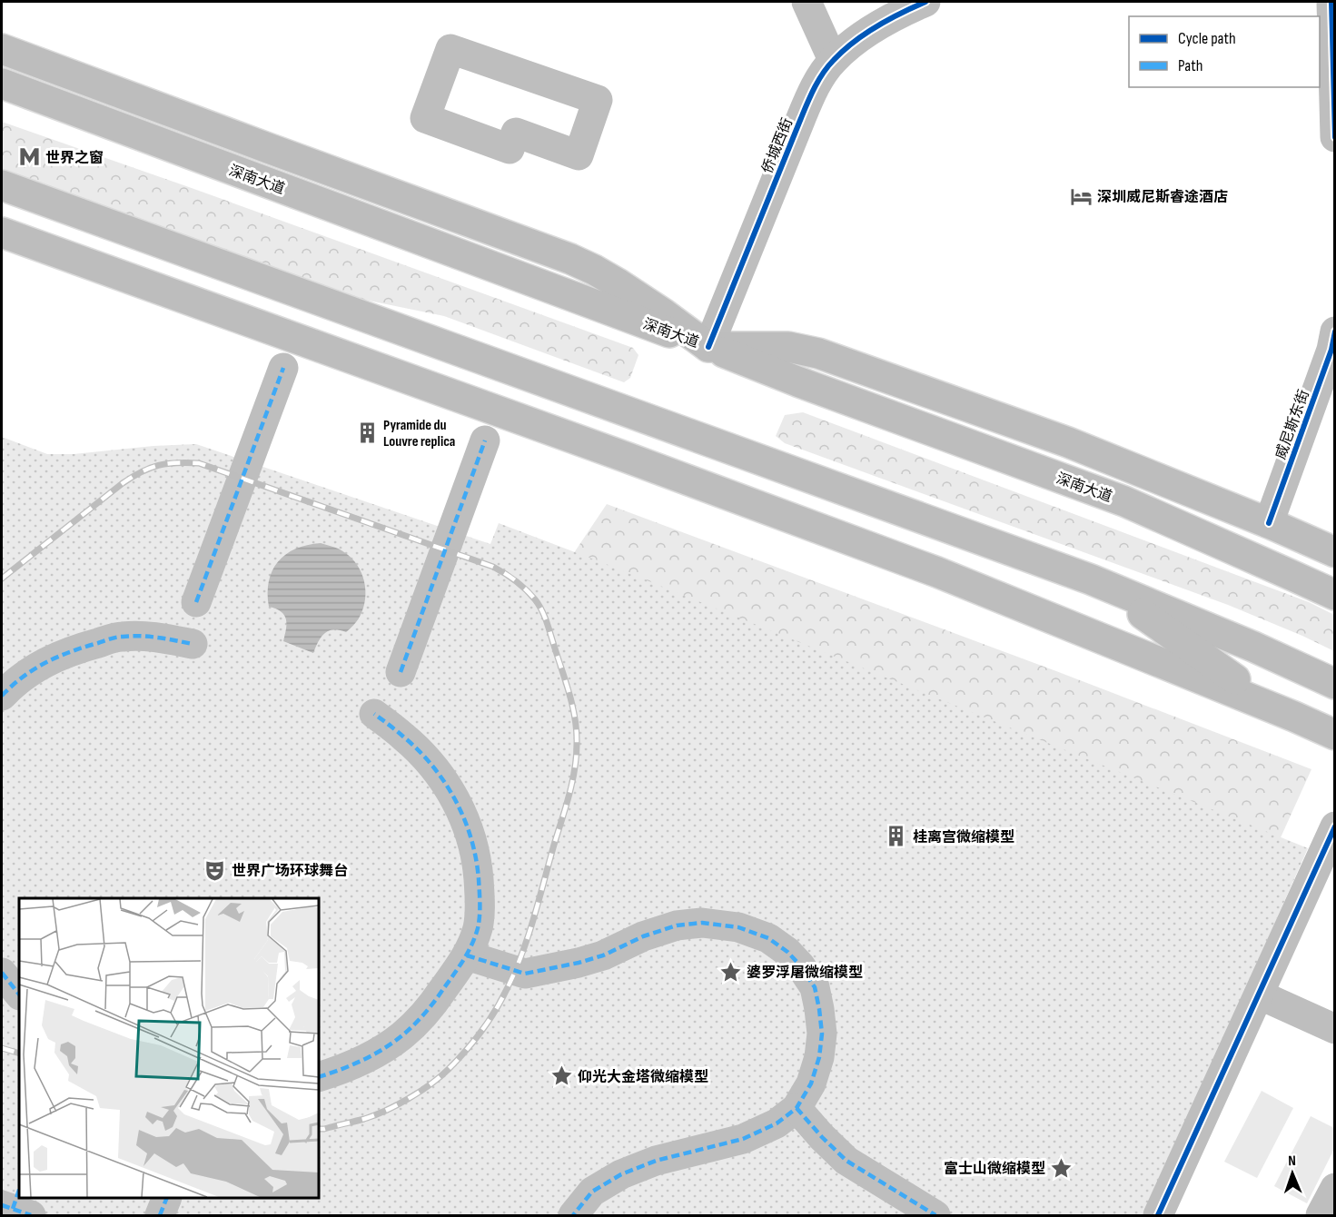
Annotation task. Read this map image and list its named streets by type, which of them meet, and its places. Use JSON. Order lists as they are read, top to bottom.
{
  "streets": {
    "main road": ["深南大道"],
    "street": ["侨城西街", "威尼斯东街"]
  },
  "crossings": [
    ["侨城西街", "深南大道"]
  ],
  "places": {
    "metro station": ["世界之窗"],
    "hotel": ["深圳威尼斯睿途酒店"],
    "building": ["Pyramide du Louvre replica", "桂离宫微缩模型"],
    "theatre": ["世界广场环球舞台"],
    "place": ["婆罗浮屠微缩模型", "仰光大金塔微缩模型", "富士山微缩模型"]
  },
  "legend": ["Cycle path", "Path"],
  "north": "top"
}
